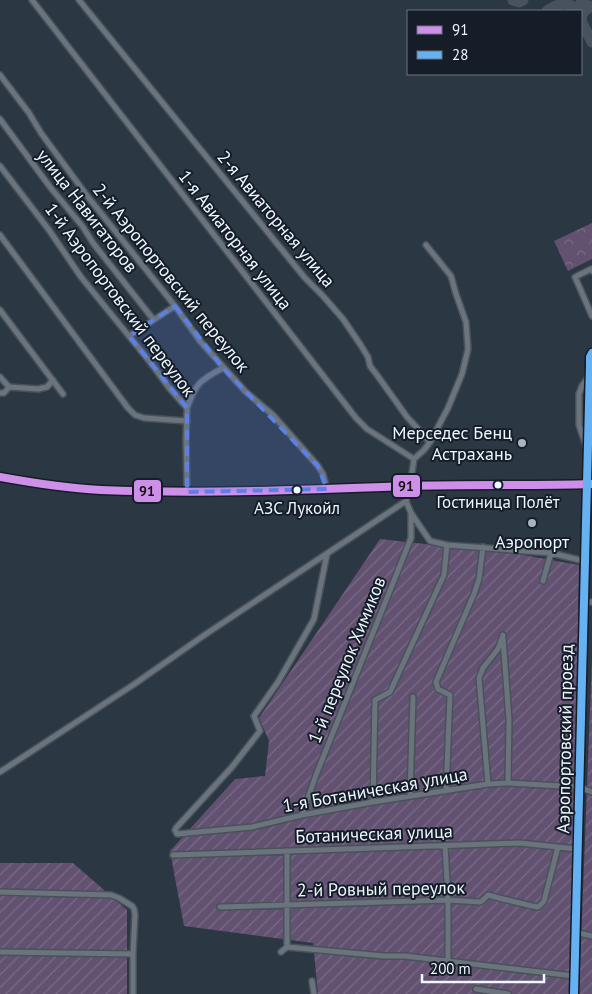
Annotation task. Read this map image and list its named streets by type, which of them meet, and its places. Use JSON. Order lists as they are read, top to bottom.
{
  "streets": {
    "main road": ["Аэропортовский проезд"],
    "street": [
      "улица Навигаторов",
      "2-я Авиаторная улица",
      "1-я Авиаторная улица",
      "2-й Аэропортовский переулок",
      "1-й Аэропортовский переулок",
      "1-й переулок Химиков",
      "1-я Ботаническая улица",
      "Ботаническая улица",
      "2-й Ровный переулок"
    ]
  },
  "crossings": [
    ["1-й переулок Химиков", "1-я Ботаническая улица"],
    ["Аэропортовский проезд", "1-я Ботаническая улица"],
    ["Аэропортовский проезд", "Ботаническая улица"],
    ["Ботаническая улица", "2-й Ровный переулок"]
  ],
  "places": [
    "Мерседес Бенц Астрахань",
    "Гостиница Полёт",
    "АЗС Лукойл",
    "Аэропорт"
  ],
  "lines": ["transit line 28", "transit line 91"],
  "legend": ["91", "28"],
  "scale_bar": "200 m"
}
